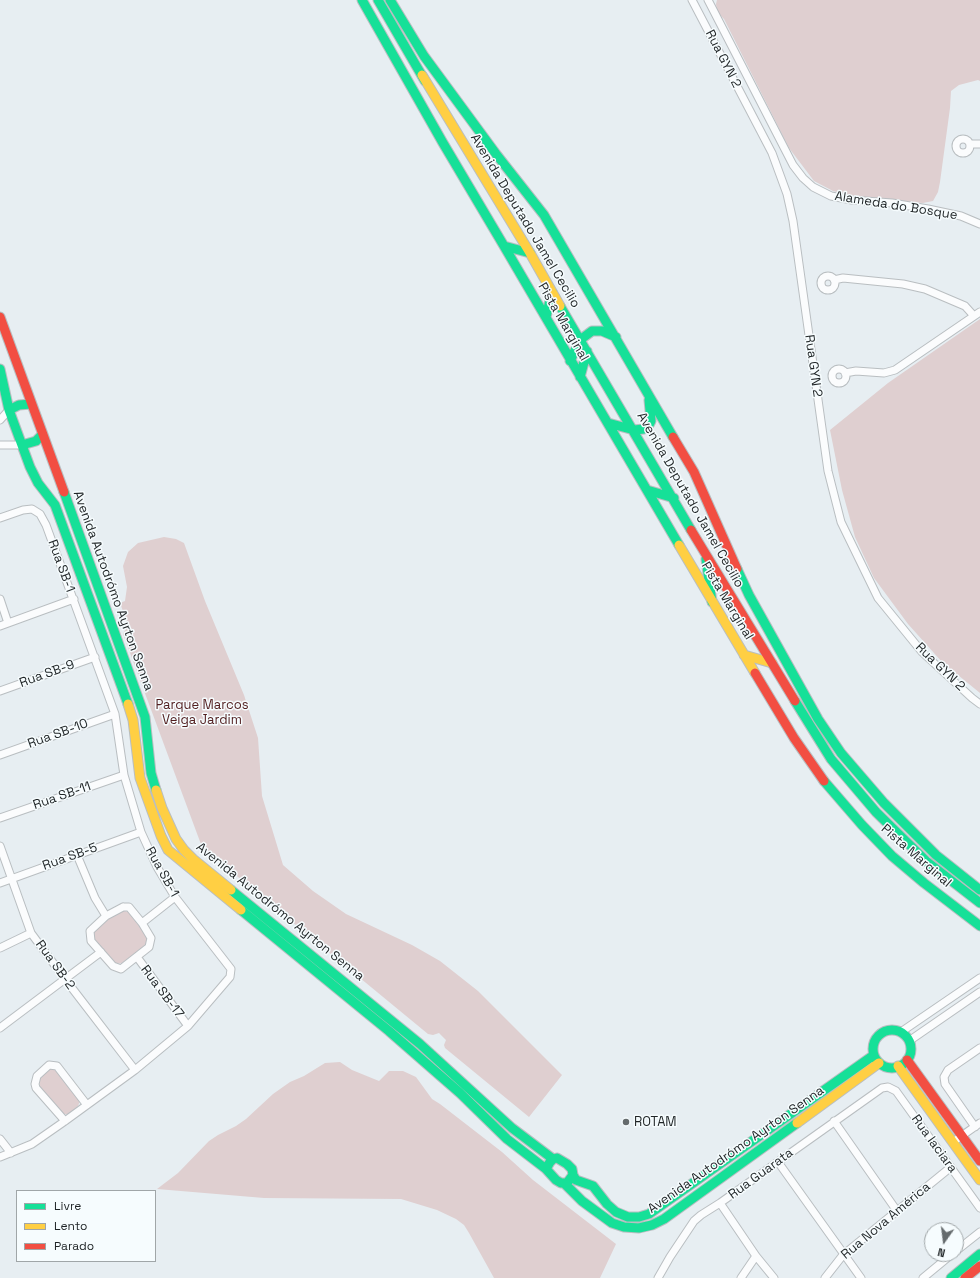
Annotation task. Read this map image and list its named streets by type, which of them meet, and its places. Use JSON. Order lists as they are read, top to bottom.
{
  "streets": {
    "main road": ["Avenida Deputado Jamel Cecilio", "Pista Marginal", "Avenida Autodrómo Ayrton Senna"],
    "street": [
      "Rua GYN 2",
      "Alameda do Bosque",
      "Rua SB-1",
      "Rua SB-9",
      "Rua SB-10",
      "Rua SB-11",
      "Rua SB-5",
      "Rua SB-2",
      "Rua SB-17",
      "Rua Iaciara",
      "Rua Guarata",
      "Rua Nova América"
    ]
  },
  "crossings": [
    ["Rua SB-1", "Rua SB-9"],
    ["Rua SB-1", "Rua SB-10"],
    ["Rua SB-1", "Rua SB-11"],
    ["Rua SB-1", "Rua SB-5"],
    ["Rua SB-1", "Rua SB-2"],
    ["Rua SB-1", "Rua SB-17"],
    ["Rua SB-5", "Rua SB-2"],
    ["Rua Iaciara", "Rua Guarata"],
    ["Rua Iaciara", "Rua Nova América"]
  ],
  "parks": ["Parque Marcos Veiga Jardim"],
  "places": ["ROTAM"],
  "legend": ["Livre", "Lento", "Parado"],
  "north": "bottom"
}
